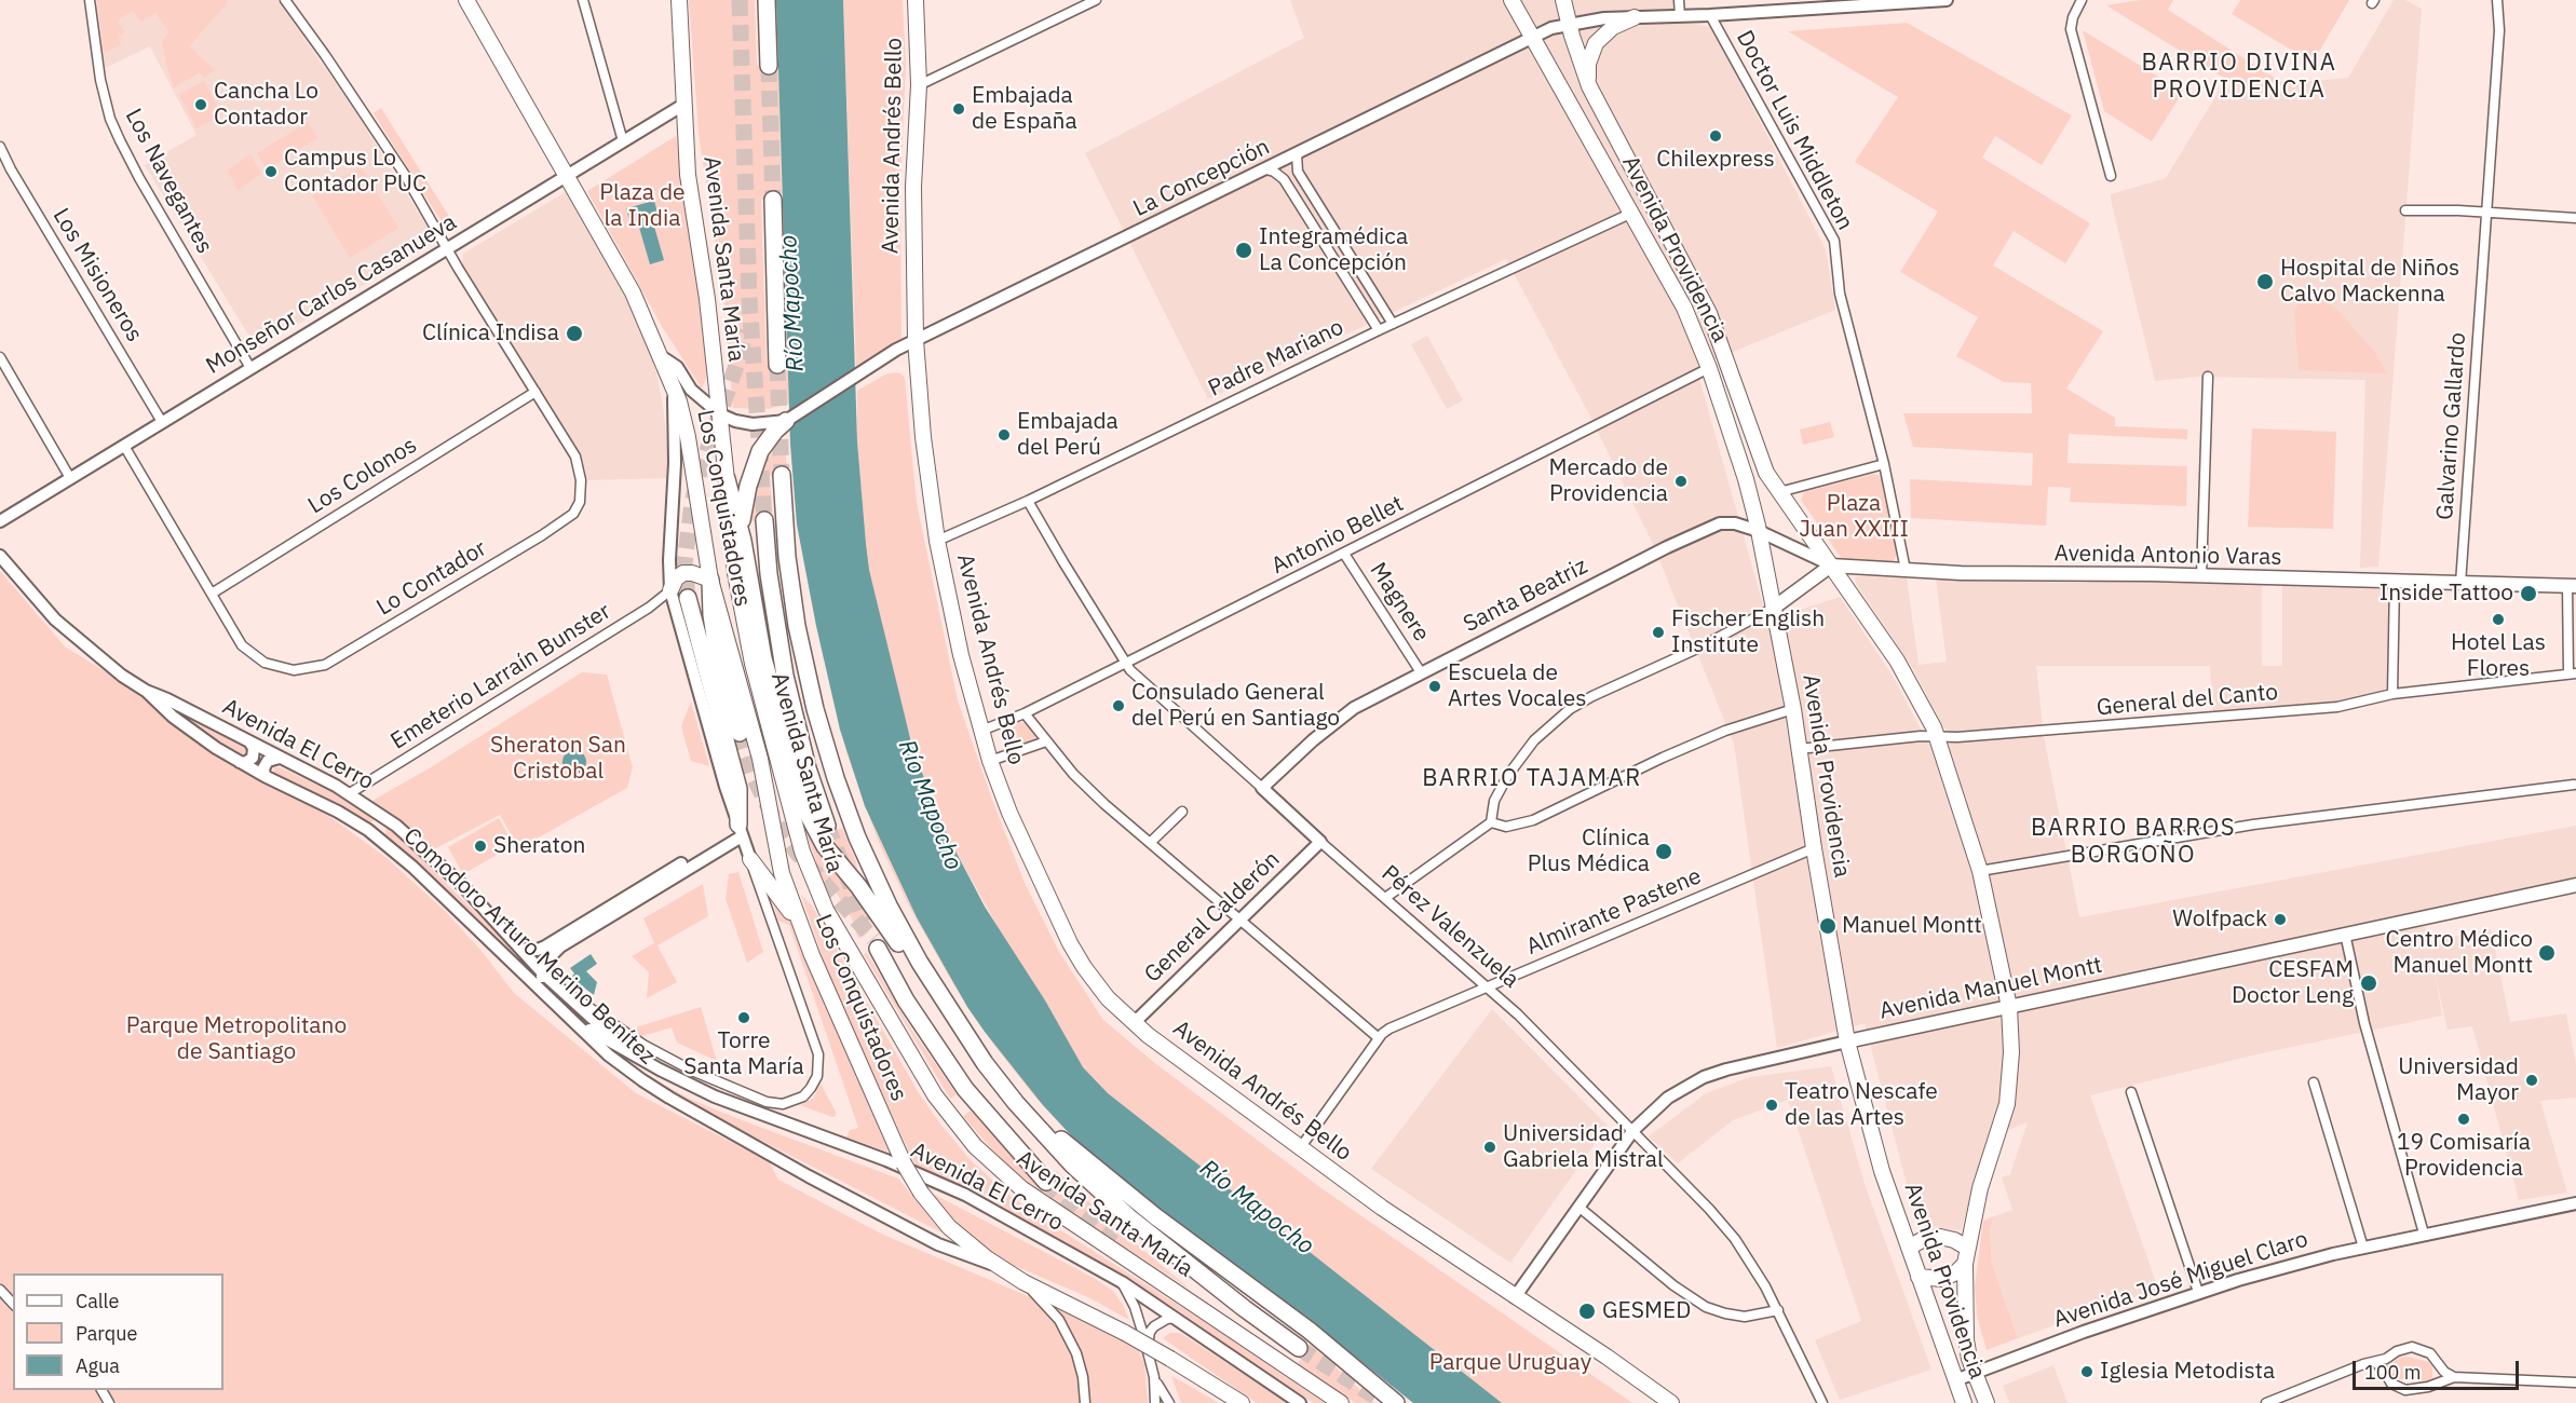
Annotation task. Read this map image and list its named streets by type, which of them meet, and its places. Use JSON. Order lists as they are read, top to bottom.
{
  "streets": {
    "main road": [
      "Avenida Andrés Bello",
      "Avenida Providencia",
      "Avenida Santa María",
      "Los Conquistadores",
      "Avenida Antonio Varas",
      "Avenida Manuel Montt"
    ],
    "street": [
      "Doctor Luis Middleton",
      "La Concepción",
      "Los Navegantes",
      "Los Misioneros",
      "Monseñor Carlos Casanueva",
      "Padre Mariano",
      "Galvarino Gallardo",
      "Los Colonos",
      "Antonio Bellet",
      "Lo Contador",
      "Santa Beatriz",
      "Magnere",
      "Emeterio Larraín Bunster",
      "General del Canto",
      "Avenida El Cerro",
      "Almirante Pastene",
      "General Calderón",
      "Pérez Valenzuela",
      "Comodoro Arturo Merino Benítez",
      "Avenida José Miguel Claro"
    ]
  },
  "crossings": [
    ["Doctor Luis Middleton", "La Concepción"],
    ["Doctor Luis Middleton", "Avenida Antonio Varas"],
    ["Avenida Andrés Bello", "La Concepción"],
    ["Avenida Andrés Bello", "Padre Mariano"],
    ["Avenida Andrés Bello", "Antonio Bellet"],
    ["Avenida Andrés Bello", "Almirante Pastene"],
    ["Avenida Andrés Bello", "General Calderón"],
    ["Avenida Andrés Bello", "Avenida Manuel Montt"],
    ["La Concepción", "Avenida Providencia"],
    ["Los Navegantes", "Monseñor Carlos Casanueva"],
    ["Avenida Providencia", "Padre Mariano"],
    ["Avenida Providencia", "Antonio Bellet"],
    ["Avenida Providencia", "Santa Beatriz"],
    ["Avenida Providencia", "General del Canto"],
    ["Avenida Providencia", "Almirante Pastene"],
    ["Avenida Providencia", "Avenida Manuel Montt"],
    ["Avenida Providencia", "Avenida José Miguel Claro"],
    ["Avenida Santa María", "Monseñor Carlos Casanueva"],
    ["Los Misioneros", "Monseñor Carlos Casanueva"],
    ["Monseñor Carlos Casanueva", "Los Conquistadores"],
    ["Monseñor Carlos Casanueva", "Lo Contador"],
    ["Padre Mariano", "Pérez Valenzuela"],
    ["Galvarino Gallardo", "Avenida Antonio Varas"],
    ["Los Colonos", "Lo Contador"],
    ["Los Conquistadores", "Emeterio Larraín Bunster"],
    ["Los Conquistadores", "Avenida El Cerro"],
    ["Los Conquistadores", "Comodoro Arturo Merino Benítez"],
    ["Antonio Bellet", "Magnere"],
    ["Antonio Bellet", "Pérez Valenzuela"],
    ["Avenida Antonio Varas", "Santa Beatriz"],
    ["Santa Beatriz", "Magnere"],
    ["Santa Beatriz", "Pérez Valenzuela"],
    ["Emeterio Larraín Bunster", "Avenida El Cerro"],
    ["Avenida El Cerro", "Comodoro Arturo Merino Benítez"],
    ["Almirante Pastene", "Pérez Valenzuela"],
    ["General Calderón", "Pérez Valenzuela"],
    ["Pérez Valenzuela", "Avenida Manuel Montt"]
  ],
  "districts": ["BARRIO DIVINA PROVIDENCIA", "BARRIO TAJAMAR", "BARRIO BARROS BORGOÑO"],
  "water": ["Río Mapocho"],
  "parks": [
    "Plaza de la India",
    "Plaza Juan XXIII",
    "Sheraton San Cristobal",
    "Parque Metropolitano de Santiago",
    "Parque Uruguay"
  ],
  "places": [
    "Cancha Lo Contador",
    "Embajada de España",
    "Chilexpress",
    "Campus Lo Contador PUC",
    "Integramédica La Concepción",
    "Hospital de Niños Calvo Mackenna",
    "Clínica Indisa",
    "Embajada del Perú",
    "Mercado de Providencia",
    "Inside Tattoo",
    "Hotel Las Flores",
    "Fischer English Institute",
    "Escuela de Artes Vocales",
    "Consulado General del Perú en Santiago",
    "Sheraton",
    "Clínica Plus Médica",
    "Wolfpack",
    "Manuel Montt",
    "Centro Médico Manuel Montt",
    "CESFAM Doctor Leng",
    "Torre Santa María",
    "Universidad Mayor",
    "Teatro Nescafe de las Artes",
    "19 Comisaría Providencia",
    "Universidad Gabriela Mistral",
    "GESMED",
    "Iglesia Metodista"
  ],
  "legend": ["Calle", "Parque", "Agua"],
  "scale_bar": "100 m"
}
